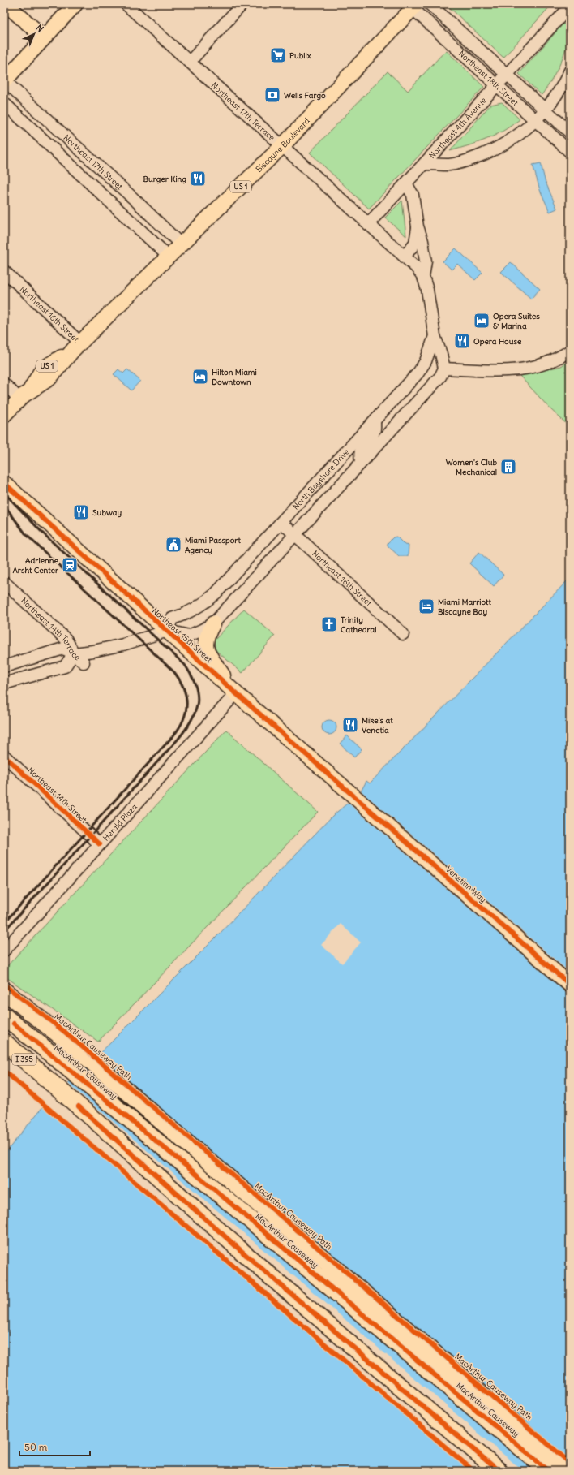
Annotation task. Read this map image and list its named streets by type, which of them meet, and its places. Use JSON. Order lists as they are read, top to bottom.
{
  "streets": {
    "highway": ["I 395", "MacArthur Causeway"],
    "main road": [
      "Biscayne Boulevard",
      "US 1",
      "Northeast 15th Street",
      "Venetian Way"
    ],
    "street": [
      "Northeast 18th Street",
      "Northeast 17th Terrace",
      "Northeast 4th Avenue",
      "Northeast 17th Street",
      "Northeast 16th Street",
      "North Bayshore Drive",
      "Northeast 14th Terrace",
      "Northeast 14th Street",
      "Herald Plaza"
    ],
    "cycle path": ["MacArthur Causeway Path"]
  },
  "crossings": [
    ["Northeast 18th Street", "Northeast 4th Avenue"],
    ["Northeast 18th Street", "Biscayne Boulevard"],
    ["Northeast 17th Terrace", "Northeast 4th Avenue"],
    ["Northeast 17th Terrace", "Biscayne Boulevard"],
    ["Northeast 17th Terrace", "North Bayshore Drive"],
    ["Biscayne Boulevard", "Northeast 17th Street"],
    ["Biscayne Boulevard", "Northeast 16th Street"],
    ["Northeast 16th Street", "North Bayshore Drive"],
    ["North Bayshore Drive", "Northeast 15th Street"],
    ["Northeast 15th Street", "Herald Plaza"],
    ["Northeast 15th Street", "Venetian Way"],
    ["Northeast 14th Street", "Herald Plaza"]
  ],
  "places": {
    "supermarket": ["Publix"],
    "bank": ["Wells Fargo"],
    "restaurant": [
      "Burger King",
      "Opera House",
      "Subway",
      "Mike's at Venetia"
    ],
    "hotel": ["Opera Suites & Marina", "Hilton Miami Downtown", "Miami Marriott Biscayne Bay"],
    "building": ["Women's Club Mechanical"],
    "public building": ["Miami Passport Agency"],
    "station": ["Adrienne Arsht Center"],
    "church": ["Trinity Cathedral"]
  },
  "scale_bar": "50 m",
  "north": "top right"
}
